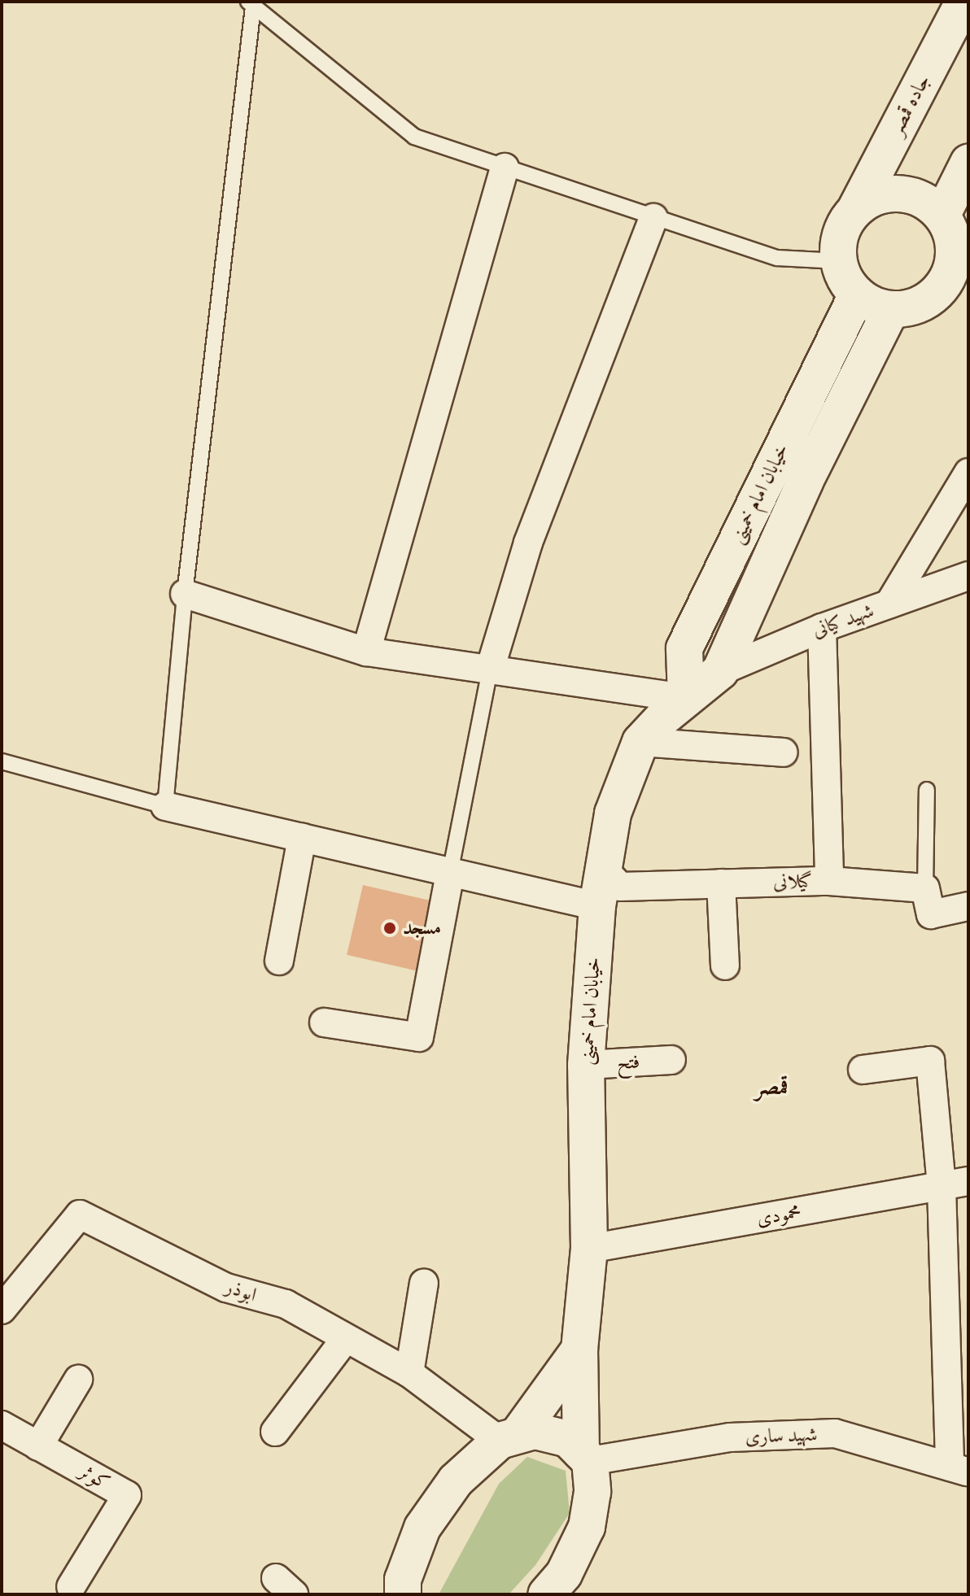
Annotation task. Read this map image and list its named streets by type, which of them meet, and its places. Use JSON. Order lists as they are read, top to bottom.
{
  "streets": {
    "street": [
      "جاده قمصر",
      "خیابان امام خمینی",
      "شهید کیانی",
      "گیلانی",
      "فتح",
      "محمودی",
      "ابوذر",
      "شهید ساری",
      "کوثر"
    ]
  },
  "crossings": [
    ["جاده قمصر", "خیابان امام خمینی"],
    ["خیابان امام خمینی", "شهید کیانی"],
    ["خیابان امام خمینی", "گیلانی"],
    ["خیابان امام خمینی", "فتح"],
    ["خیابان امام خمینی", "محمودی"],
    ["خیابان امام خمینی", "شهید ساری"]
  ],
  "districts": ["قمصر"],
  "places": ["مسجد"]
}
